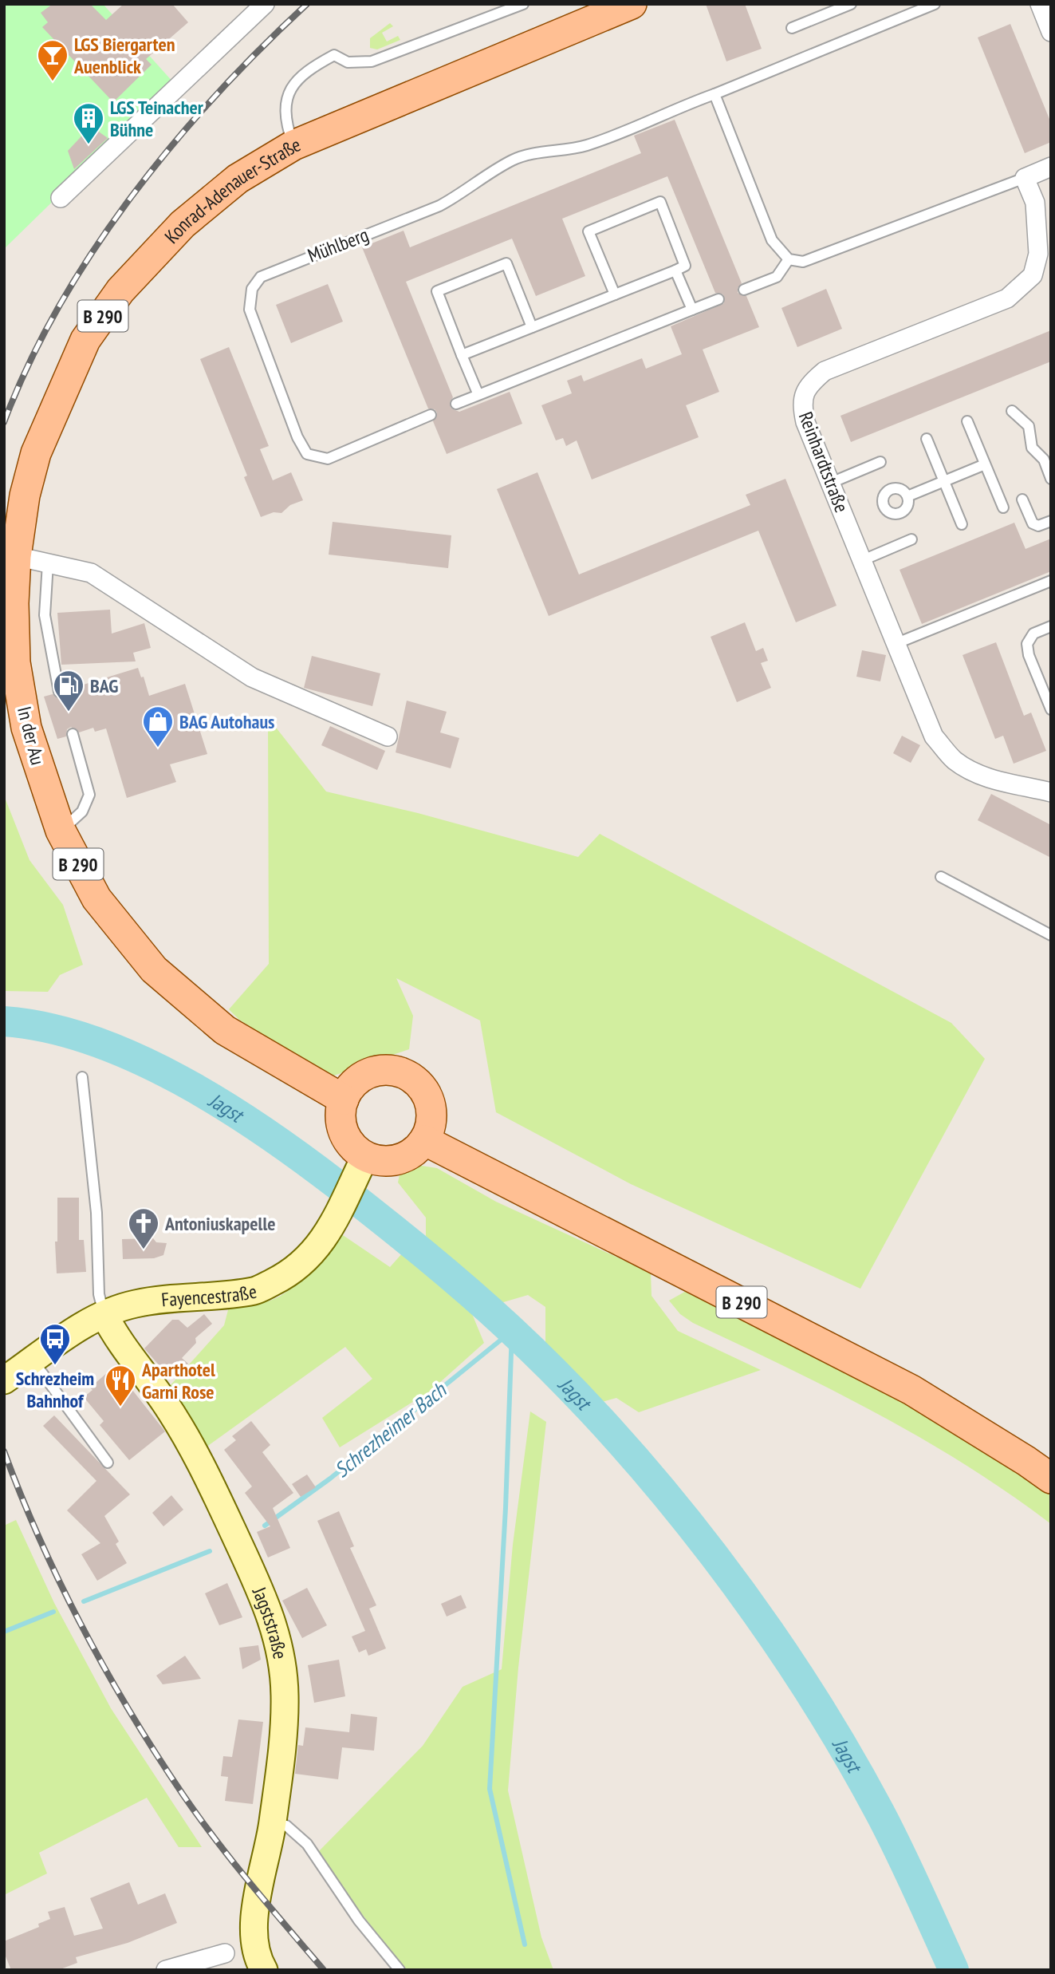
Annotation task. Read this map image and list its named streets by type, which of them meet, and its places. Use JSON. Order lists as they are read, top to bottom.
{
  "streets": {
    "main road": [
      "Konrad-Adenauer-Straße",
      "B 290",
      "In der Au",
      "Fayencestraße",
      "Jagststraße"
    ],
    "street": ["Reinhardtstraße"],
    "lane": ["Mühlberg"]
  },
  "crossings": [
    ["Konrad-Adenauer-Straße", "In der Au"],
    ["B 290", "In der Au"],
    ["B 290", "Fayencestraße"],
    ["In der Au", "Fayencestraße"],
    ["Fayencestraße", "Jagststraße"]
  ],
  "water": ["Jagst", "Schrezheimer Bach"],
  "places": {
    "bar": ["LGS Biergarten Auenblick"],
    "building": ["LGS Teinacher Bühne"],
    "fuel station": ["BAG"],
    "shop": ["BAG Autohaus"],
    "church": ["Antoniuskapelle"],
    "bus stop": ["Schrezheim Bahnhof"],
    "restaurant": ["Aparthotel Garni Rose"]
  }
}
